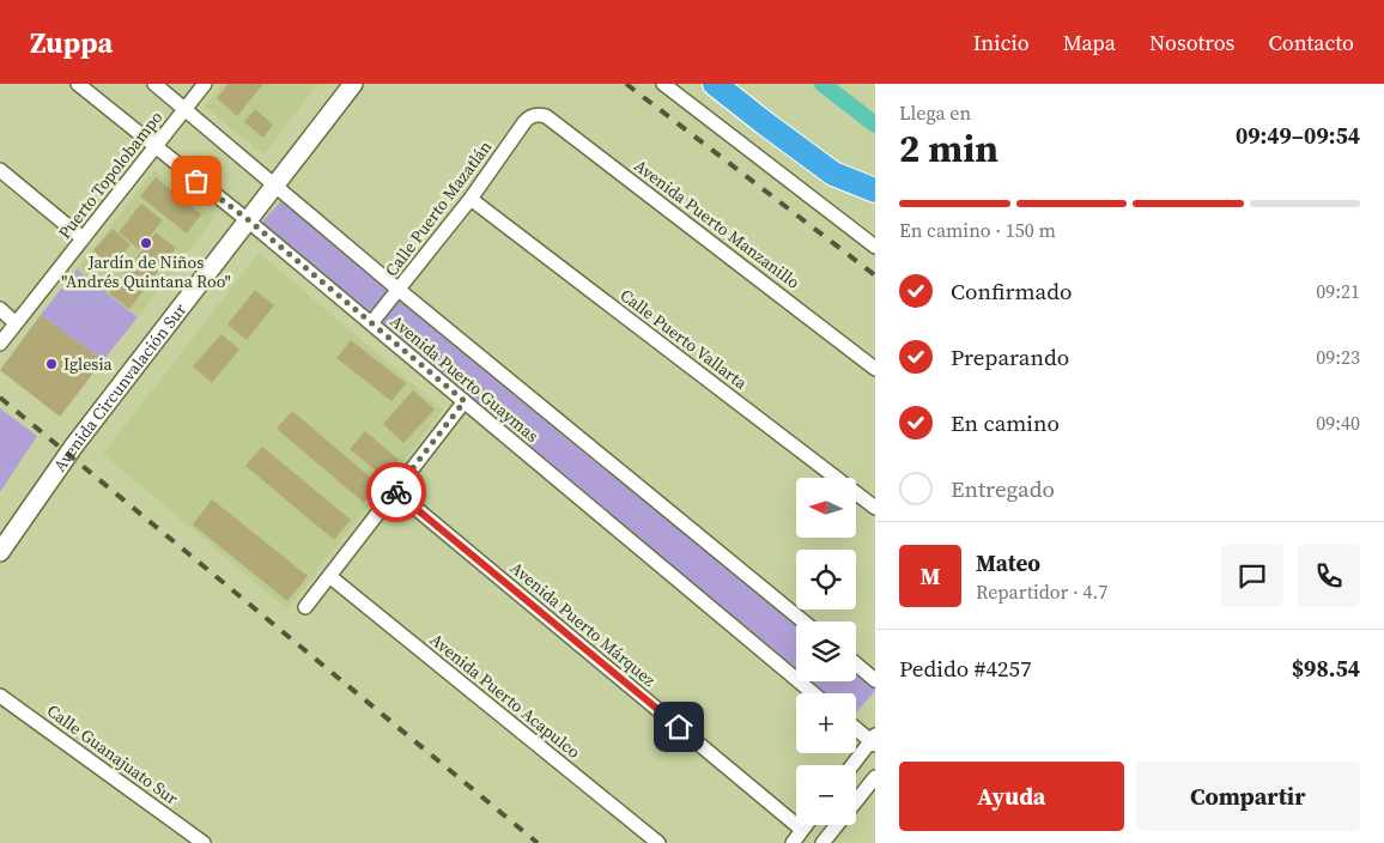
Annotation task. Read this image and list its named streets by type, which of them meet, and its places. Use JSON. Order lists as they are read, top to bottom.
{
  "streets": {
    "street": [
      "Puerto Topolobampo",
      "Calle Puerto Mazatlán",
      "Avenida Puerto Manzanillo",
      "Calle Puerto Vallarta",
      "Avenida Puerto Guaymas",
      "Avenida Circunvalación Sur",
      "Avenida Puerto Márquez",
      "Avenida Puerto Acapulco",
      "Calle Guanajuato Sur"
    ]
  },
  "crossings": [
    ["Puerto Topolobampo", "Avenida Puerto Guaymas"],
    ["Calle Puerto Mazatlán", "Avenida Puerto Manzanillo"],
    ["Calle Puerto Mazatlán", "Calle Puerto Vallarta"],
    ["Calle Puerto Mazatlán", "Avenida Puerto Guaymas"],
    ["Avenida Puerto Guaymas", "Avenida Circunvalación Sur"]
  ],
  "places": ["Jardín de Niños \"Andrés Quintana Roo\"", "Iglesia"],
  "north": "left",
  "page": {
    "header": "Zuppa",
    "nav": [
      "Inicio",
      "Mapa",
      "Nosotros",
      "Contacto"
    ],
    "heading": ["2 min", "Llega en", "09:49–09:54"],
    "panel": [
      "Mateo",
      "Repartidor · 4.7",
      "Pedido #4257",
      "$98.54"
    ],
    "bar": "En camino · 150 m",
    "list": [
      ["Confirmado", "09:21"],
      ["Preparando", "09:23"],
      ["En camino", "09:40"],
      "Entregado"
    ],
    "map_buttons": ["+", "−"],
    "round": "M",
    "buttons": ["Ayuda", "Compartir"]
  }
}
